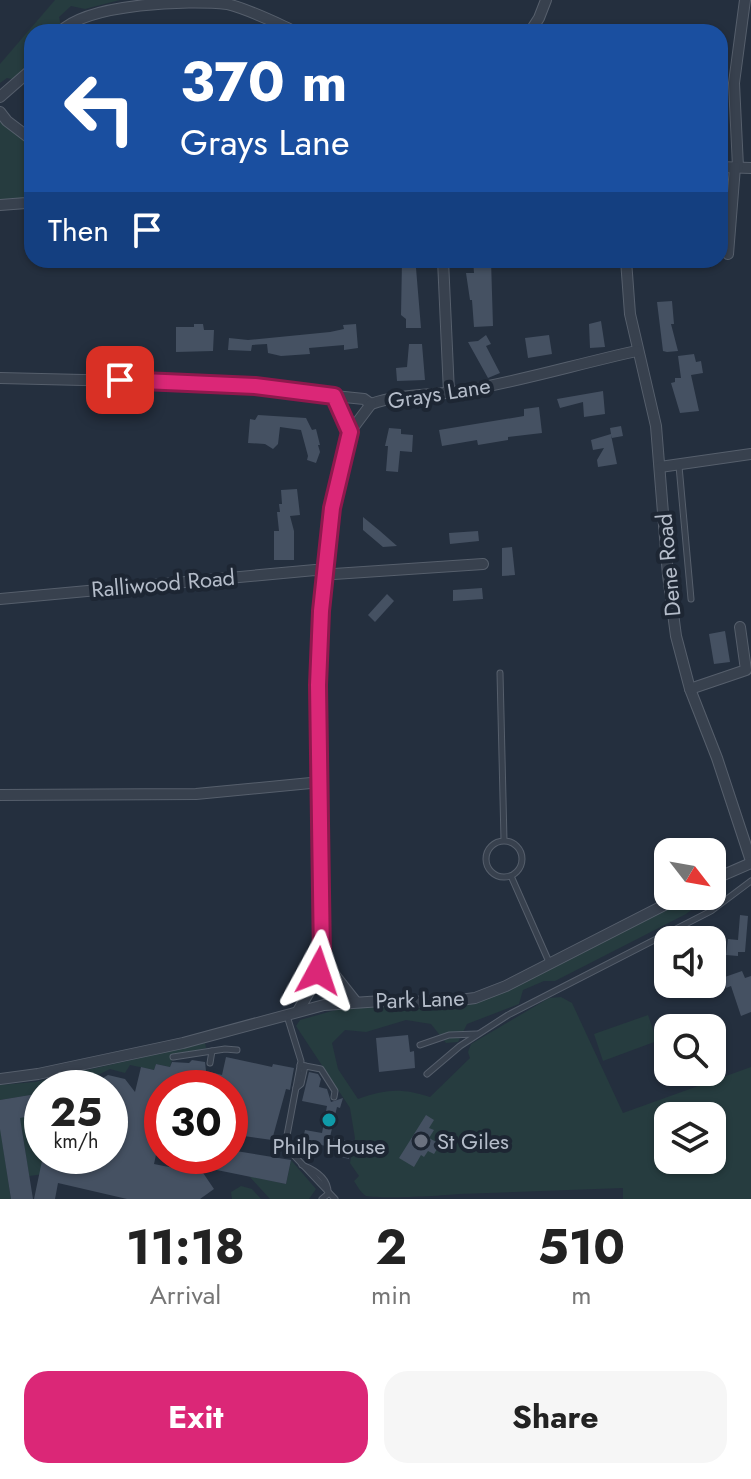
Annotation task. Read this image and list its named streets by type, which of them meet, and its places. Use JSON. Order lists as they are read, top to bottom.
{
  "streets": {
    "street": [
      "Grays Lane",
      "Dene Road",
      "Ralliwood Road",
      "Park Lane"
    ]
  },
  "crossings": [
    ["Grays Lane", "Dene Road"]
  ],
  "places": ["Philp House", "St Giles"],
  "north": "bottom right",
  "page": {
    "turn": ["370 m", "Grays Lane"],
    "then": "Then",
    "speed": "25 km/h",
    "limit": "30",
    "eta": [
      "11:18",
      "Arrival",
      "2",
      "min",
      "510",
      "m"
    ],
    "buttons": ["Exit", "Share"]
  }
}
